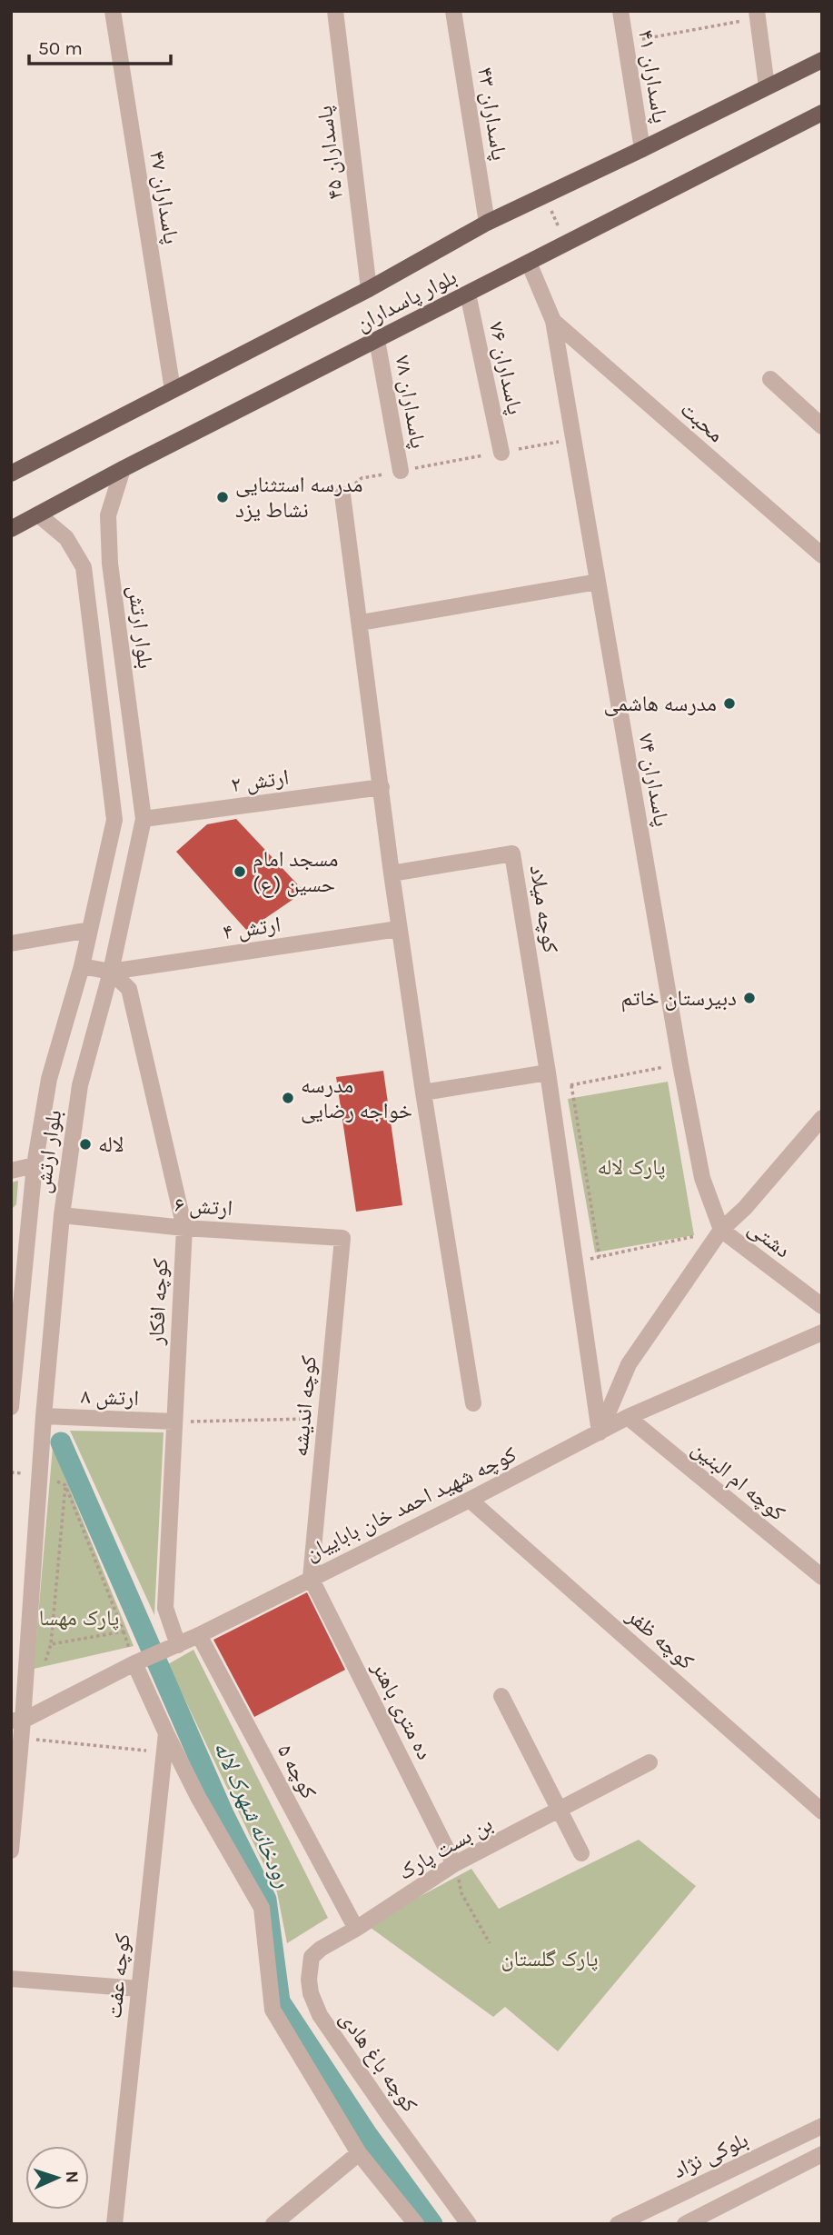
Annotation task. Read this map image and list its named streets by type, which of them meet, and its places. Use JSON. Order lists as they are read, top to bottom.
{
  "streets": {
    "main road": ["بلوار پاسداران"],
    "street": [
      "پاسداران ۴۱",
      "پاسداران ۴۳",
      "پاسداران ۴۵",
      "پاسداران ۴۷",
      "پاسداران ۷۶",
      "پاسداران ۷۸",
      "محبت",
      "بلوار ارتش",
      "پاسداران ۷۴",
      "ارتش ۲",
      "کوچه میلاد",
      "ارتش ۴",
      "ارتش ۶",
      "دشتی",
      "کوچه افکار",
      "ارتش ۸",
      "کوچه اندیشه",
      "کوچه ام البنین",
      "کوچه شهید احمد خان باباییان",
      "کوچه ظفر",
      "ده متری باهنر",
      "کوچه ۵",
      "بن بست پارک",
      "کوچه عفت",
      "کوچه باغ هادی",
      "بلوکی نژاد"
    ]
  },
  "crossings": [
    ["پاسداران ۴۱", "بلوار پاسداران"],
    ["پاسداران ۴۳", "بلوار پاسداران"],
    ["پاسداران ۴۵", "بلوار پاسداران"],
    ["پاسداران ۴۷", "بلوار پاسداران"],
    ["بلوار پاسداران", "پاسداران ۷۶"],
    ["بلوار پاسداران", "پاسداران ۷۸"],
    ["بلوار پاسداران", "بلوار ارتش"],
    ["بلوار پاسداران", "پاسداران ۷۴"],
    ["محبت", "پاسداران ۷۴"],
    ["بلوار ارتش", "ارتش ۲"],
    ["بلوار ارتش", "ارتش ۴"],
    ["بلوار ارتش", "ارتش ۶"],
    ["بلوار ارتش", "کوچه افکار"],
    ["بلوار ارتش", "ارتش ۸"],
    ["بلوار ارتش", "کوچه شهید احمد خان باباییان"],
    ["پاسداران ۷۴", "دشتی"],
    ["کوچه میلاد", "کوچه شهید احمد خان باباییان"],
    ["ارتش ۴", "کوچه افکار"],
    ["ارتش ۶", "کوچه افکار"],
    ["ارتش ۶", "کوچه اندیشه"],
    ["کوچه افکار", "ارتش ۸"],
    ["کوچه افکار", "کوچه شهید احمد خان باباییان"],
    ["کوچه اندیشه", "کوچه شهید احمد خان باباییان"],
    ["کوچه اندیشه", "ده متری باهنر"],
    ["کوچه ام البنین", "کوچه شهید احمد خان باباییان"],
    ["کوچه شهید احمد خان باباییان", "کوچه ظفر"],
    ["کوچه شهید احمد خان باباییان", "ده متری باهنر"],
    ["کوچه شهید احمد خان باباییان", "کوچه ۵"],
    ["ده متری باهنر", "بن بست پارک"],
    ["کوچه ۵", "بن بست پارک"],
    ["کوچه ۵", "کوچه باغ هادی"],
    ["بن بست پارک", "کوچه باغ هادی"]
  ],
  "water": ["رودخانه شهرک لاله"],
  "parks": ["پارک لاله", "پارک مهسا", "پارک گلستان"],
  "places": [
    "مدرسه استثنایی نشاط یزد",
    "مدرسه هاشمی",
    "مسجد امام حسین (ع)",
    "دبیرستان خاتم",
    "مدرسه خواجه رضایی",
    "لاله"
  ],
  "scale_bar": "50 m",
  "north": "right"
}
